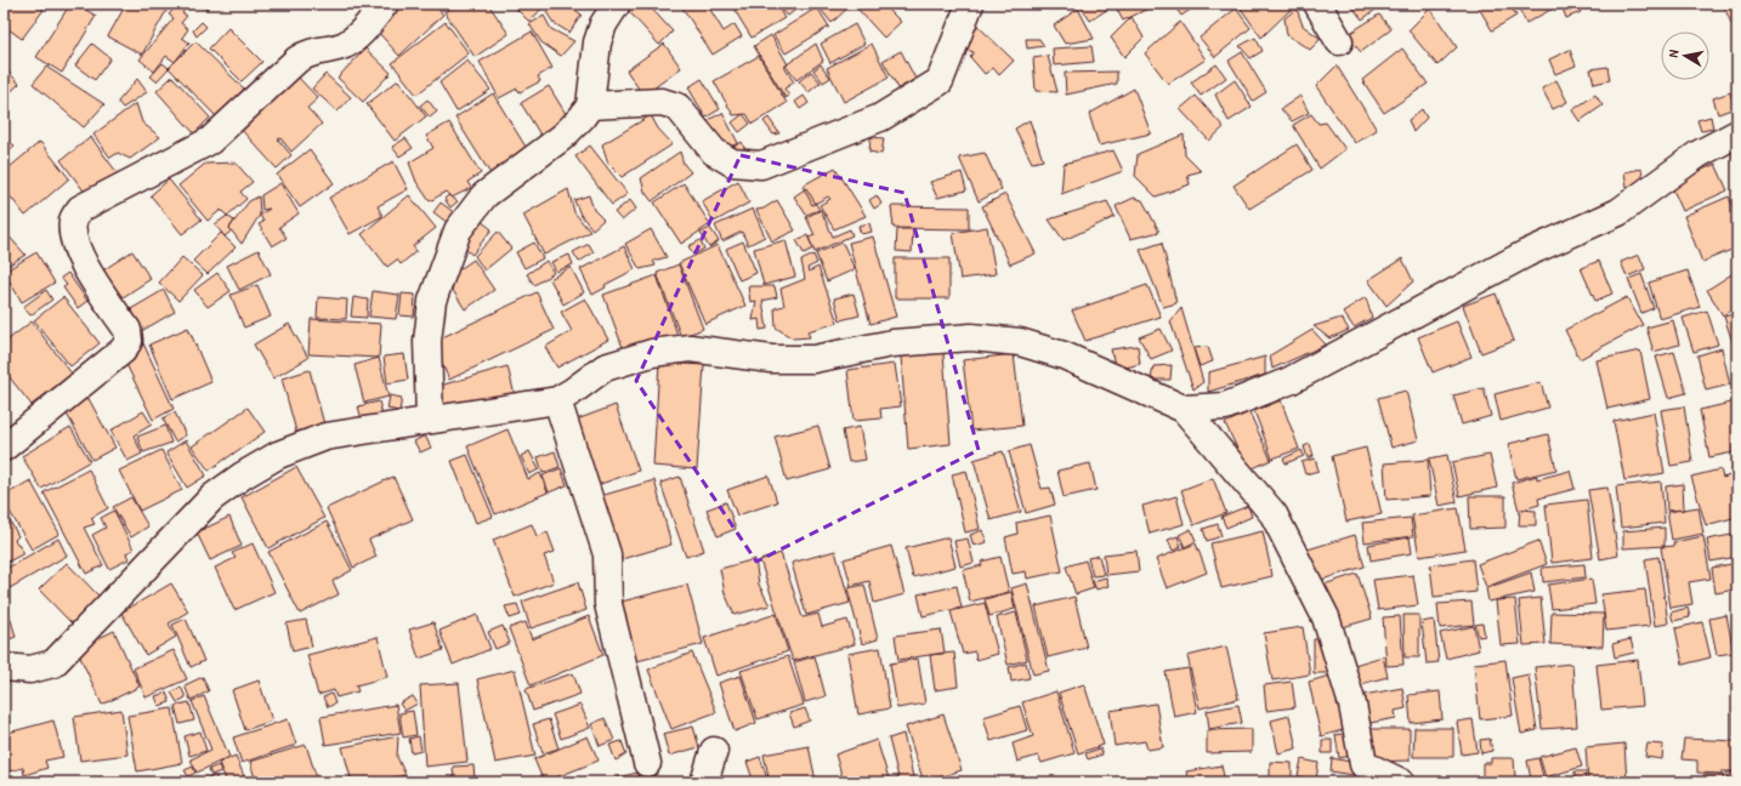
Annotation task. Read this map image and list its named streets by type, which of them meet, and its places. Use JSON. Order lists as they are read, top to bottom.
{
  "north": "left"
}
